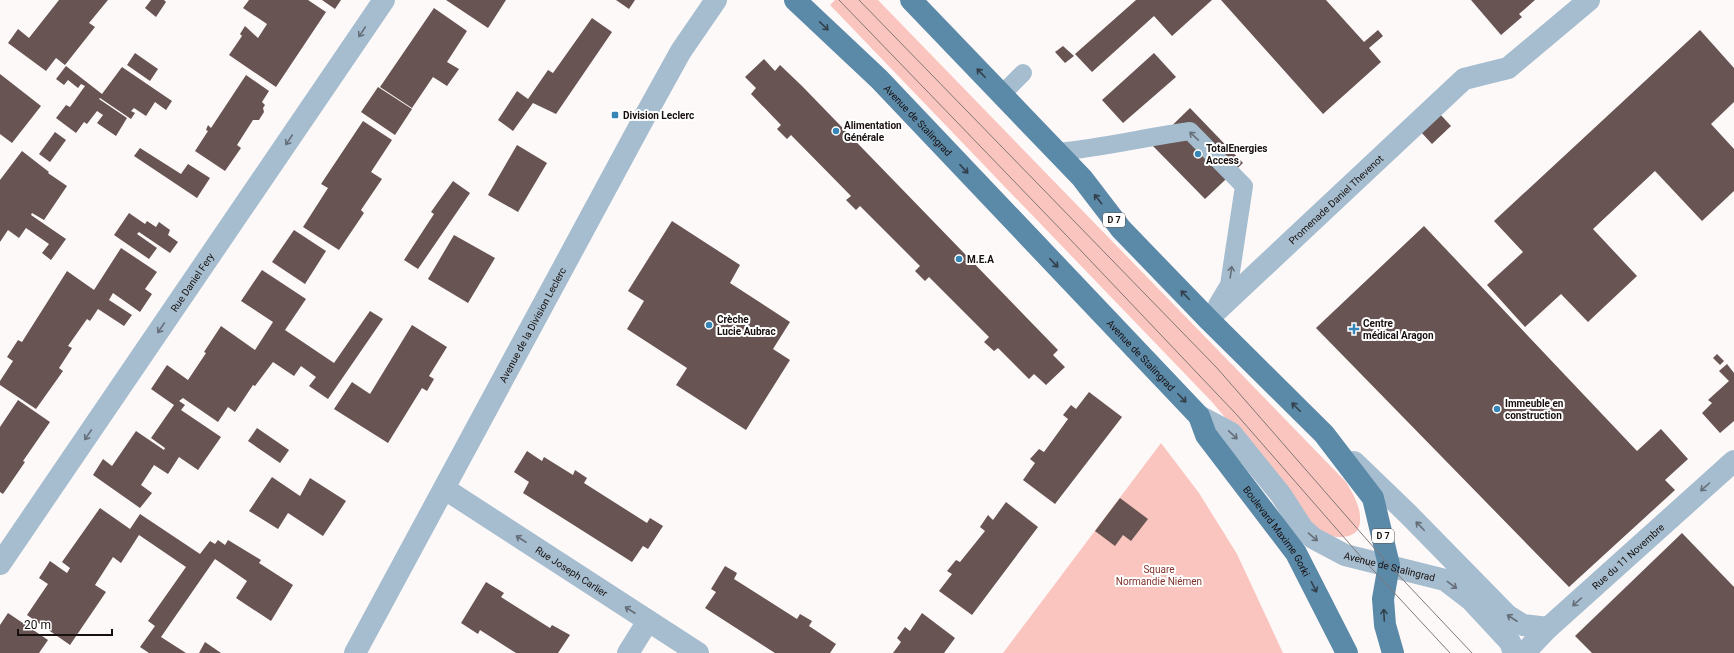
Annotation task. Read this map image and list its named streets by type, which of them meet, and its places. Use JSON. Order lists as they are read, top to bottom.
{
  "streets": {
    "main road": ["Avenue de Stalingrad", "D 7", "Boulevard Maxime Gorki"],
    "street": [
      "Promenade Daniel Thevenot",
      "Rue Daniel Fery",
      "Avenue de la Division Leclerc",
      "Rue du 11 Novembre",
      "Rue Joseph Carlier"
    ]
  },
  "crossings": [
    ["Avenue de Stalingrad", "D 7"],
    ["Avenue de Stalingrad", "Boulevard Maxime Gorki"],
    ["Promenade Daniel Thevenot", "D 7"],
    ["Avenue de la Division Leclerc", "Rue Joseph Carlier"]
  ],
  "one_way": ["Rue Daniel Fery", "Rue du 11 Novembre", "Rue Joseph Carlier"],
  "parks": ["Square Normandie Niémen"],
  "places": {
    "transit": ["Division Leclerc"],
    "other": [
      "Alimentation Générale",
      "TotalEnergies Access",
      "M.E.A",
      "Crèche Lucie Aubrac",
      "Immeuble en construction"
    ],
    "health": ["Centre médical Aragon"]
  },
  "scale_bar": "20 m"
}
